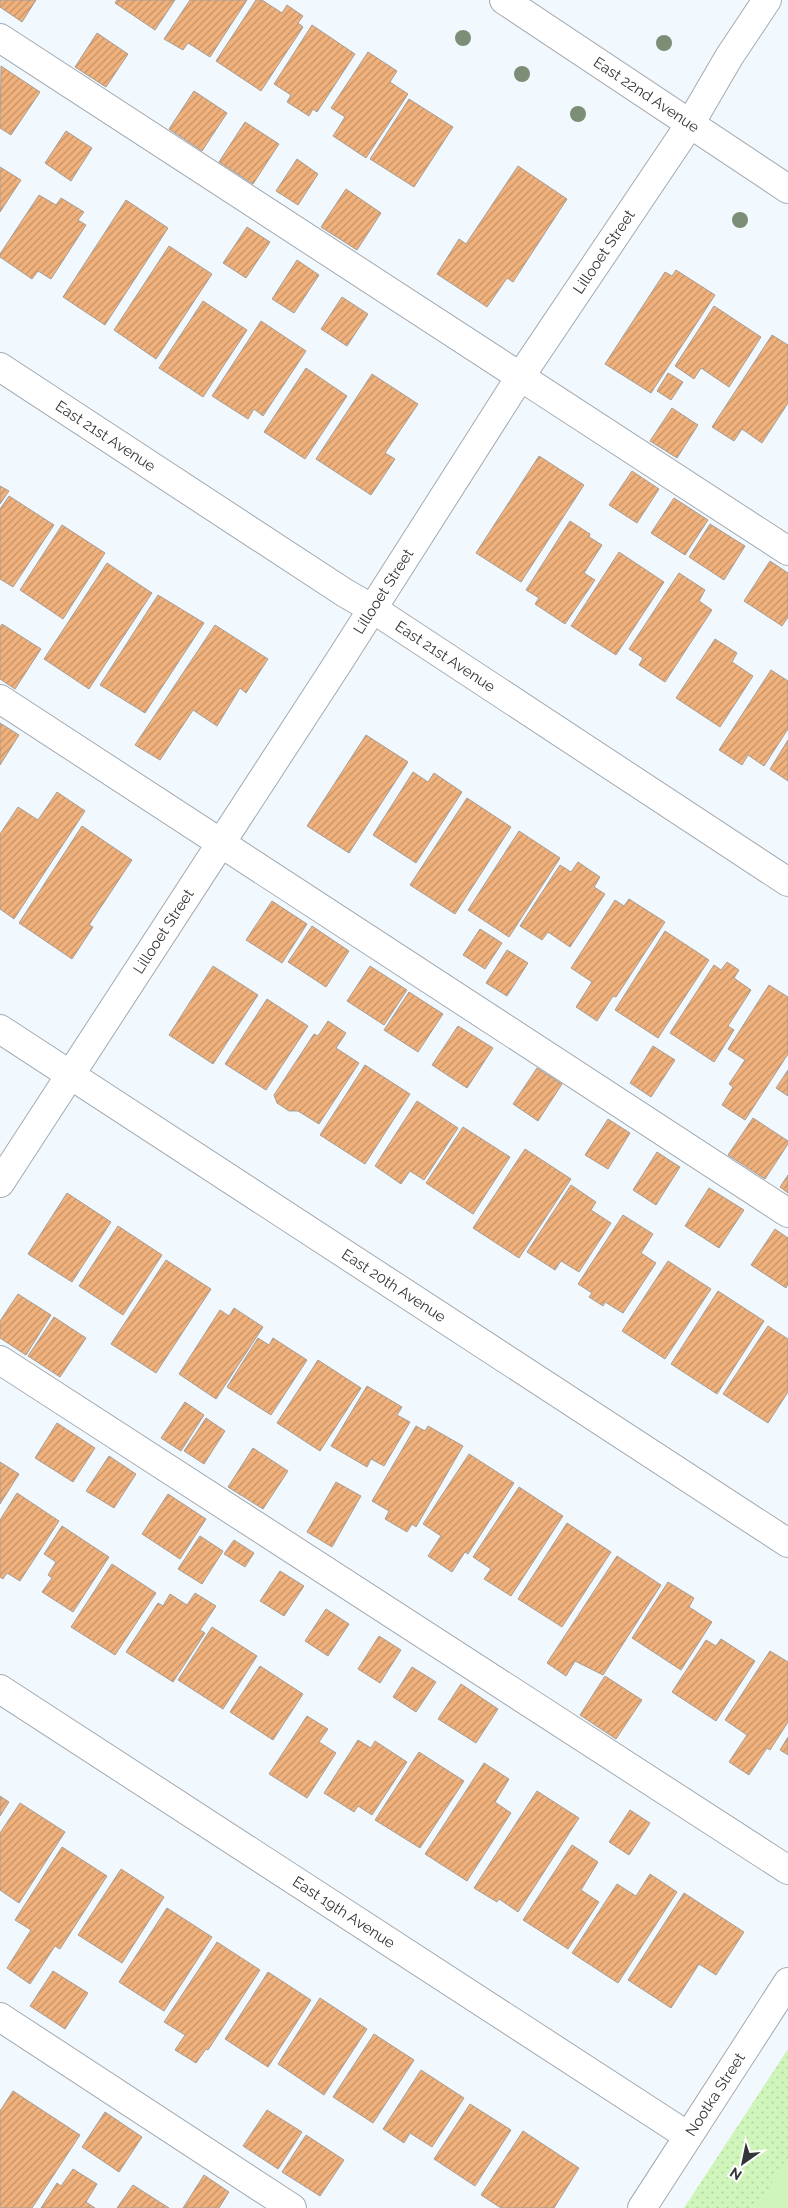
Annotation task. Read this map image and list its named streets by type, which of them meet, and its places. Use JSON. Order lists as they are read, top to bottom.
{
  "streets": {
    "street": [
      "East 22nd Avenue",
      "Lillooet Street",
      "East 21st Avenue",
      "East 20th Avenue",
      "East 19th Avenue",
      "Nootka Street"
    ]
  },
  "crossings": [
    ["East 22nd Avenue", "Lillooet Street"],
    ["Lillooet Street", "East 21st Avenue"],
    ["Lillooet Street", "East 20th Avenue"],
    ["East 19th Avenue", "Nootka Street"]
  ],
  "north": "bottom left"
}
